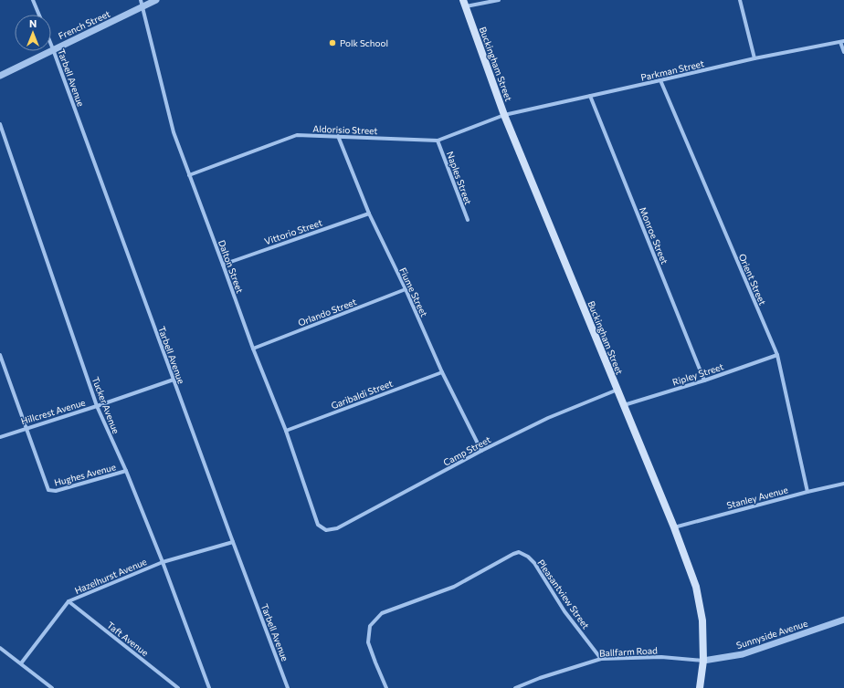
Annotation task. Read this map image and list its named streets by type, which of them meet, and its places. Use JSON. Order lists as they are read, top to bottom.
{
  "streets": {
    "main road": ["Buckingham Street"],
    "street": [
      "French Street",
      "Parkman Street",
      "Tarbell Avenue",
      "Aldorisio Street",
      "Naples Street",
      "Vittorio Street",
      "Monroe Street",
      "Dalton Street",
      "Orient Street",
      "Fiume Street",
      "Orlando Street",
      "Ripley Street",
      "Garibaldi Street",
      "Tucker Avenue",
      "Hillcrest Avenue",
      "Camp Street",
      "Hughes Avenue",
      "Stanley Avenue",
      "Hazelhurst Avenue",
      "Pleasantview Street",
      "Sunnyside Avenue",
      "Taft Avenue",
      "Ballfarm Road"
    ]
  },
  "crossings": [
    ["French Street", "Tarbell Avenue"],
    ["French Street", "Dalton Street"],
    ["Buckingham Street", "Parkman Street"],
    ["Buckingham Street", "Aldorisio Street"],
    ["Buckingham Street", "Ripley Street"],
    ["Buckingham Street", "Camp Street"],
    ["Buckingham Street", "Stanley Avenue"],
    ["Buckingham Street", "Sunnyside Avenue"],
    ["Buckingham Street", "Ballfarm Road"],
    ["Parkman Street", "Aldorisio Street"],
    ["Parkman Street", "Monroe Street"],
    ["Parkman Street", "Orient Street"],
    ["Tarbell Avenue", "Hillcrest Avenue"],
    ["Tarbell Avenue", "Hazelhurst Avenue"],
    ["Aldorisio Street", "Naples Street"],
    ["Aldorisio Street", "Dalton Street"],
    ["Aldorisio Street", "Fiume Street"],
    ["Vittorio Street", "Dalton Street"],
    ["Vittorio Street", "Fiume Street"],
    ["Monroe Street", "Ripley Street"],
    ["Dalton Street", "Orlando Street"],
    ["Dalton Street", "Garibaldi Street"],
    ["Dalton Street", "Camp Street"],
    ["Orient Street", "Ripley Street"],
    ["Orient Street", "Stanley Avenue"],
    ["Fiume Street", "Orlando Street"],
    ["Fiume Street", "Garibaldi Street"],
    ["Fiume Street", "Camp Street"],
    ["Tucker Avenue", "Hillcrest Avenue"],
    ["Tucker Avenue", "Hughes Avenue"],
    ["Tucker Avenue", "Hazelhurst Avenue"],
    ["Hillcrest Avenue", "Hughes Avenue"],
    ["Hazelhurst Avenue", "Taft Avenue"],
    ["Pleasantview Street", "Ballfarm Road"],
    ["Sunnyside Avenue", "Ballfarm Road"]
  ],
  "places": ["Polk School"],
  "north": "top"
}
